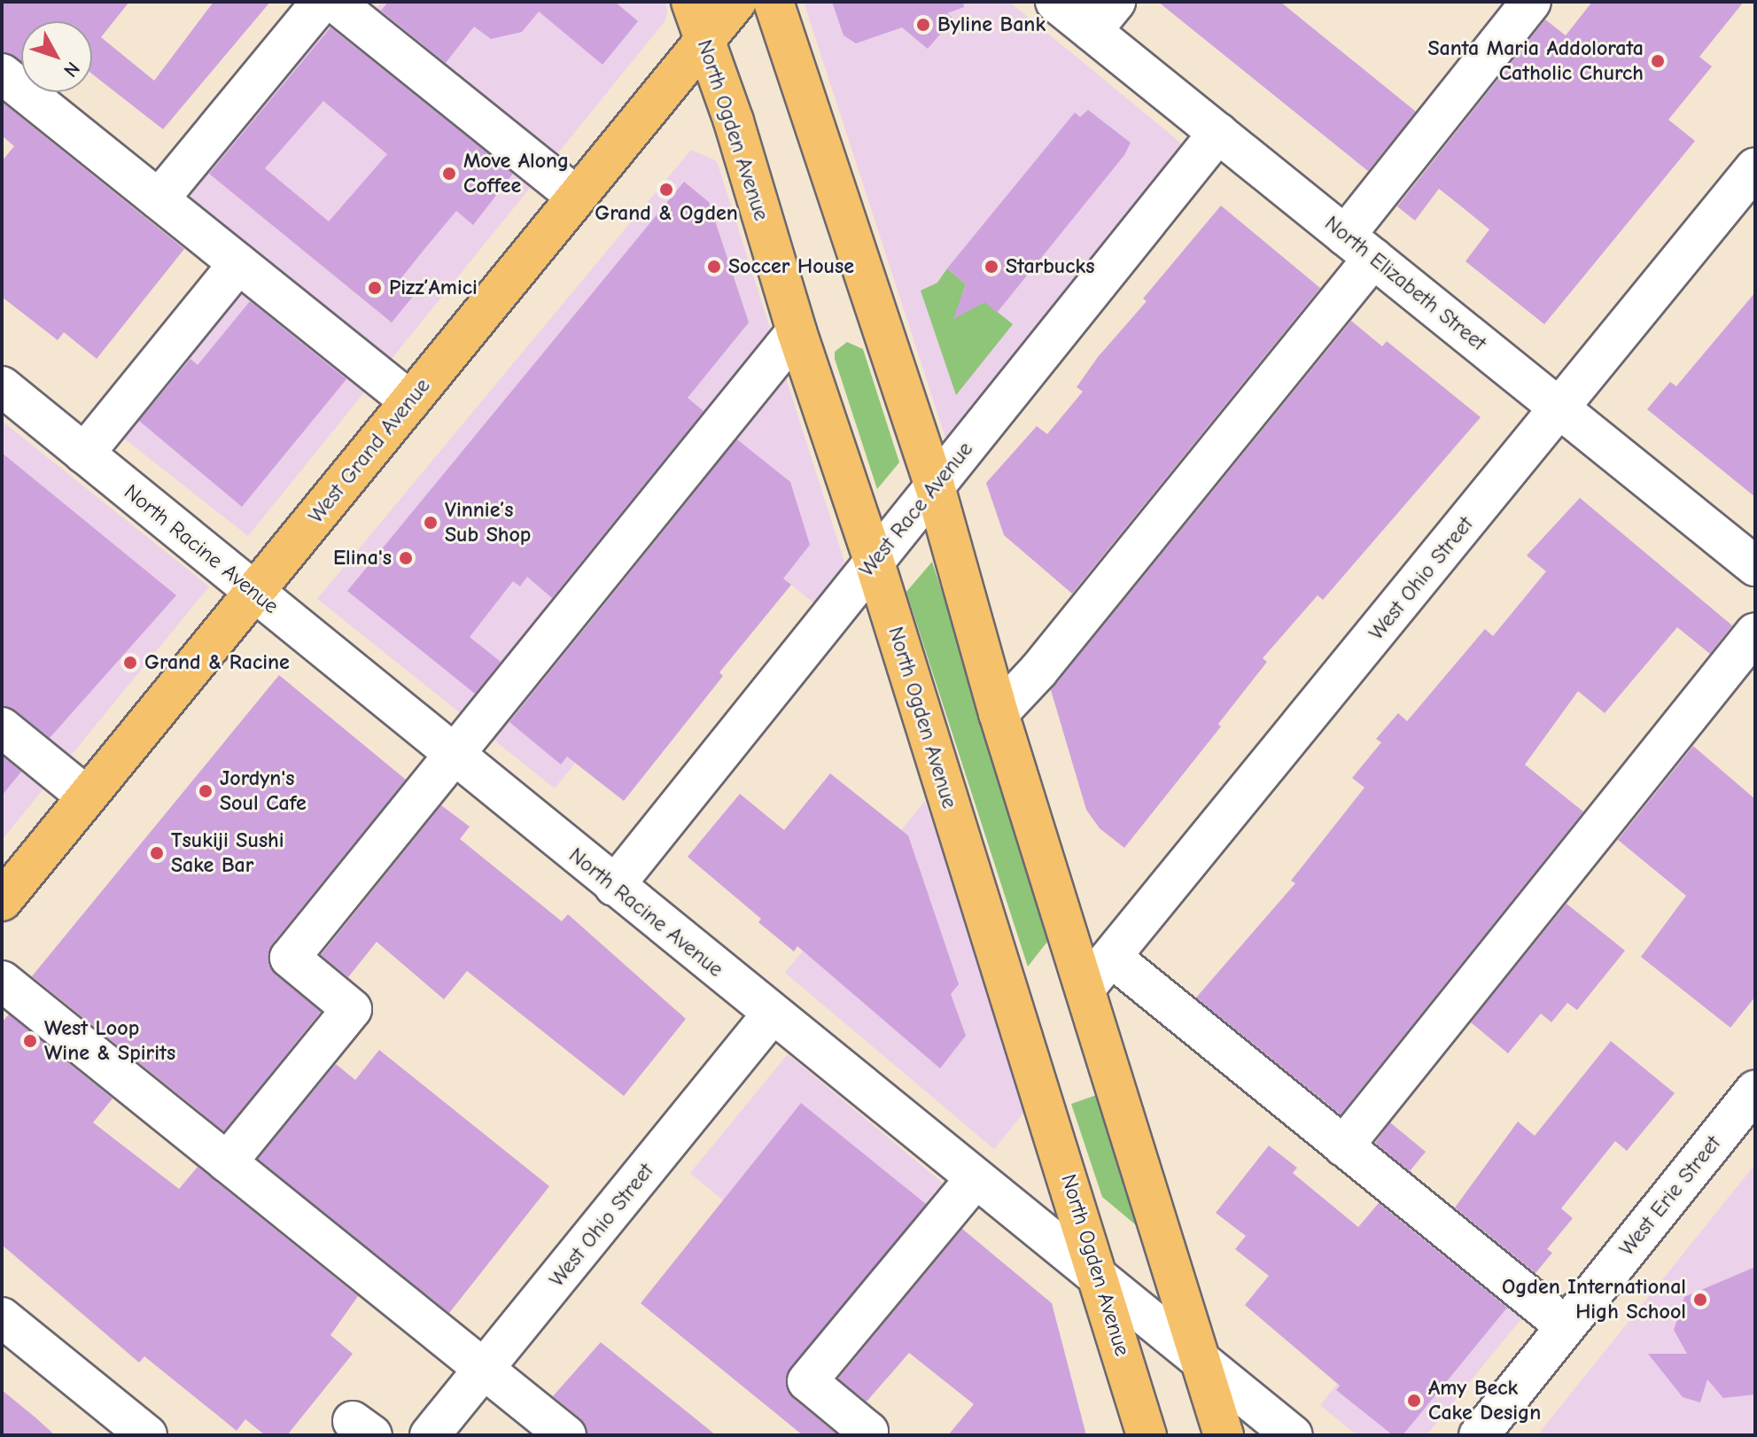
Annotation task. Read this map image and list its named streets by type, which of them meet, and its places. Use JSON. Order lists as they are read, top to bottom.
{
  "streets": {
    "main road": ["North Ogden Avenue", "West Grand Avenue"],
    "street": [
      "North Elizabeth Street",
      "West Race Avenue",
      "North Racine Avenue",
      "West Ohio Street",
      "West Erie Street"
    ]
  },
  "crossings": [
    ["North Ogden Avenue", "West Grand Avenue"],
    ["North Ogden Avenue", "West Race Avenue"],
    ["North Ogden Avenue", "North Racine Avenue"],
    ["North Elizabeth Street", "West Race Avenue"],
    ["North Elizabeth Street", "West Ohio Street"],
    ["West Grand Avenue", "North Racine Avenue"],
    ["West Race Avenue", "North Racine Avenue"],
    ["North Racine Avenue", "West Ohio Street"]
  ],
  "places": [
    "Byline Bank",
    "Santa Maria Addolorata Catholic Church",
    "Move Along Coffee",
    "Grand & Ogden",
    "Soccer House",
    "Starbucks",
    "Pizz’Amici",
    "Vinnie’s Sub Shop",
    "Elina's",
    "Grand & Racine",
    "Jordyn's Soul Cafe",
    "Tsukiji Sushi Sake Bar",
    "West Loop Wine & Spirits",
    "Ogden International High School",
    "Amy Beck Cake Design"
  ],
  "north": "bottom right"
}
